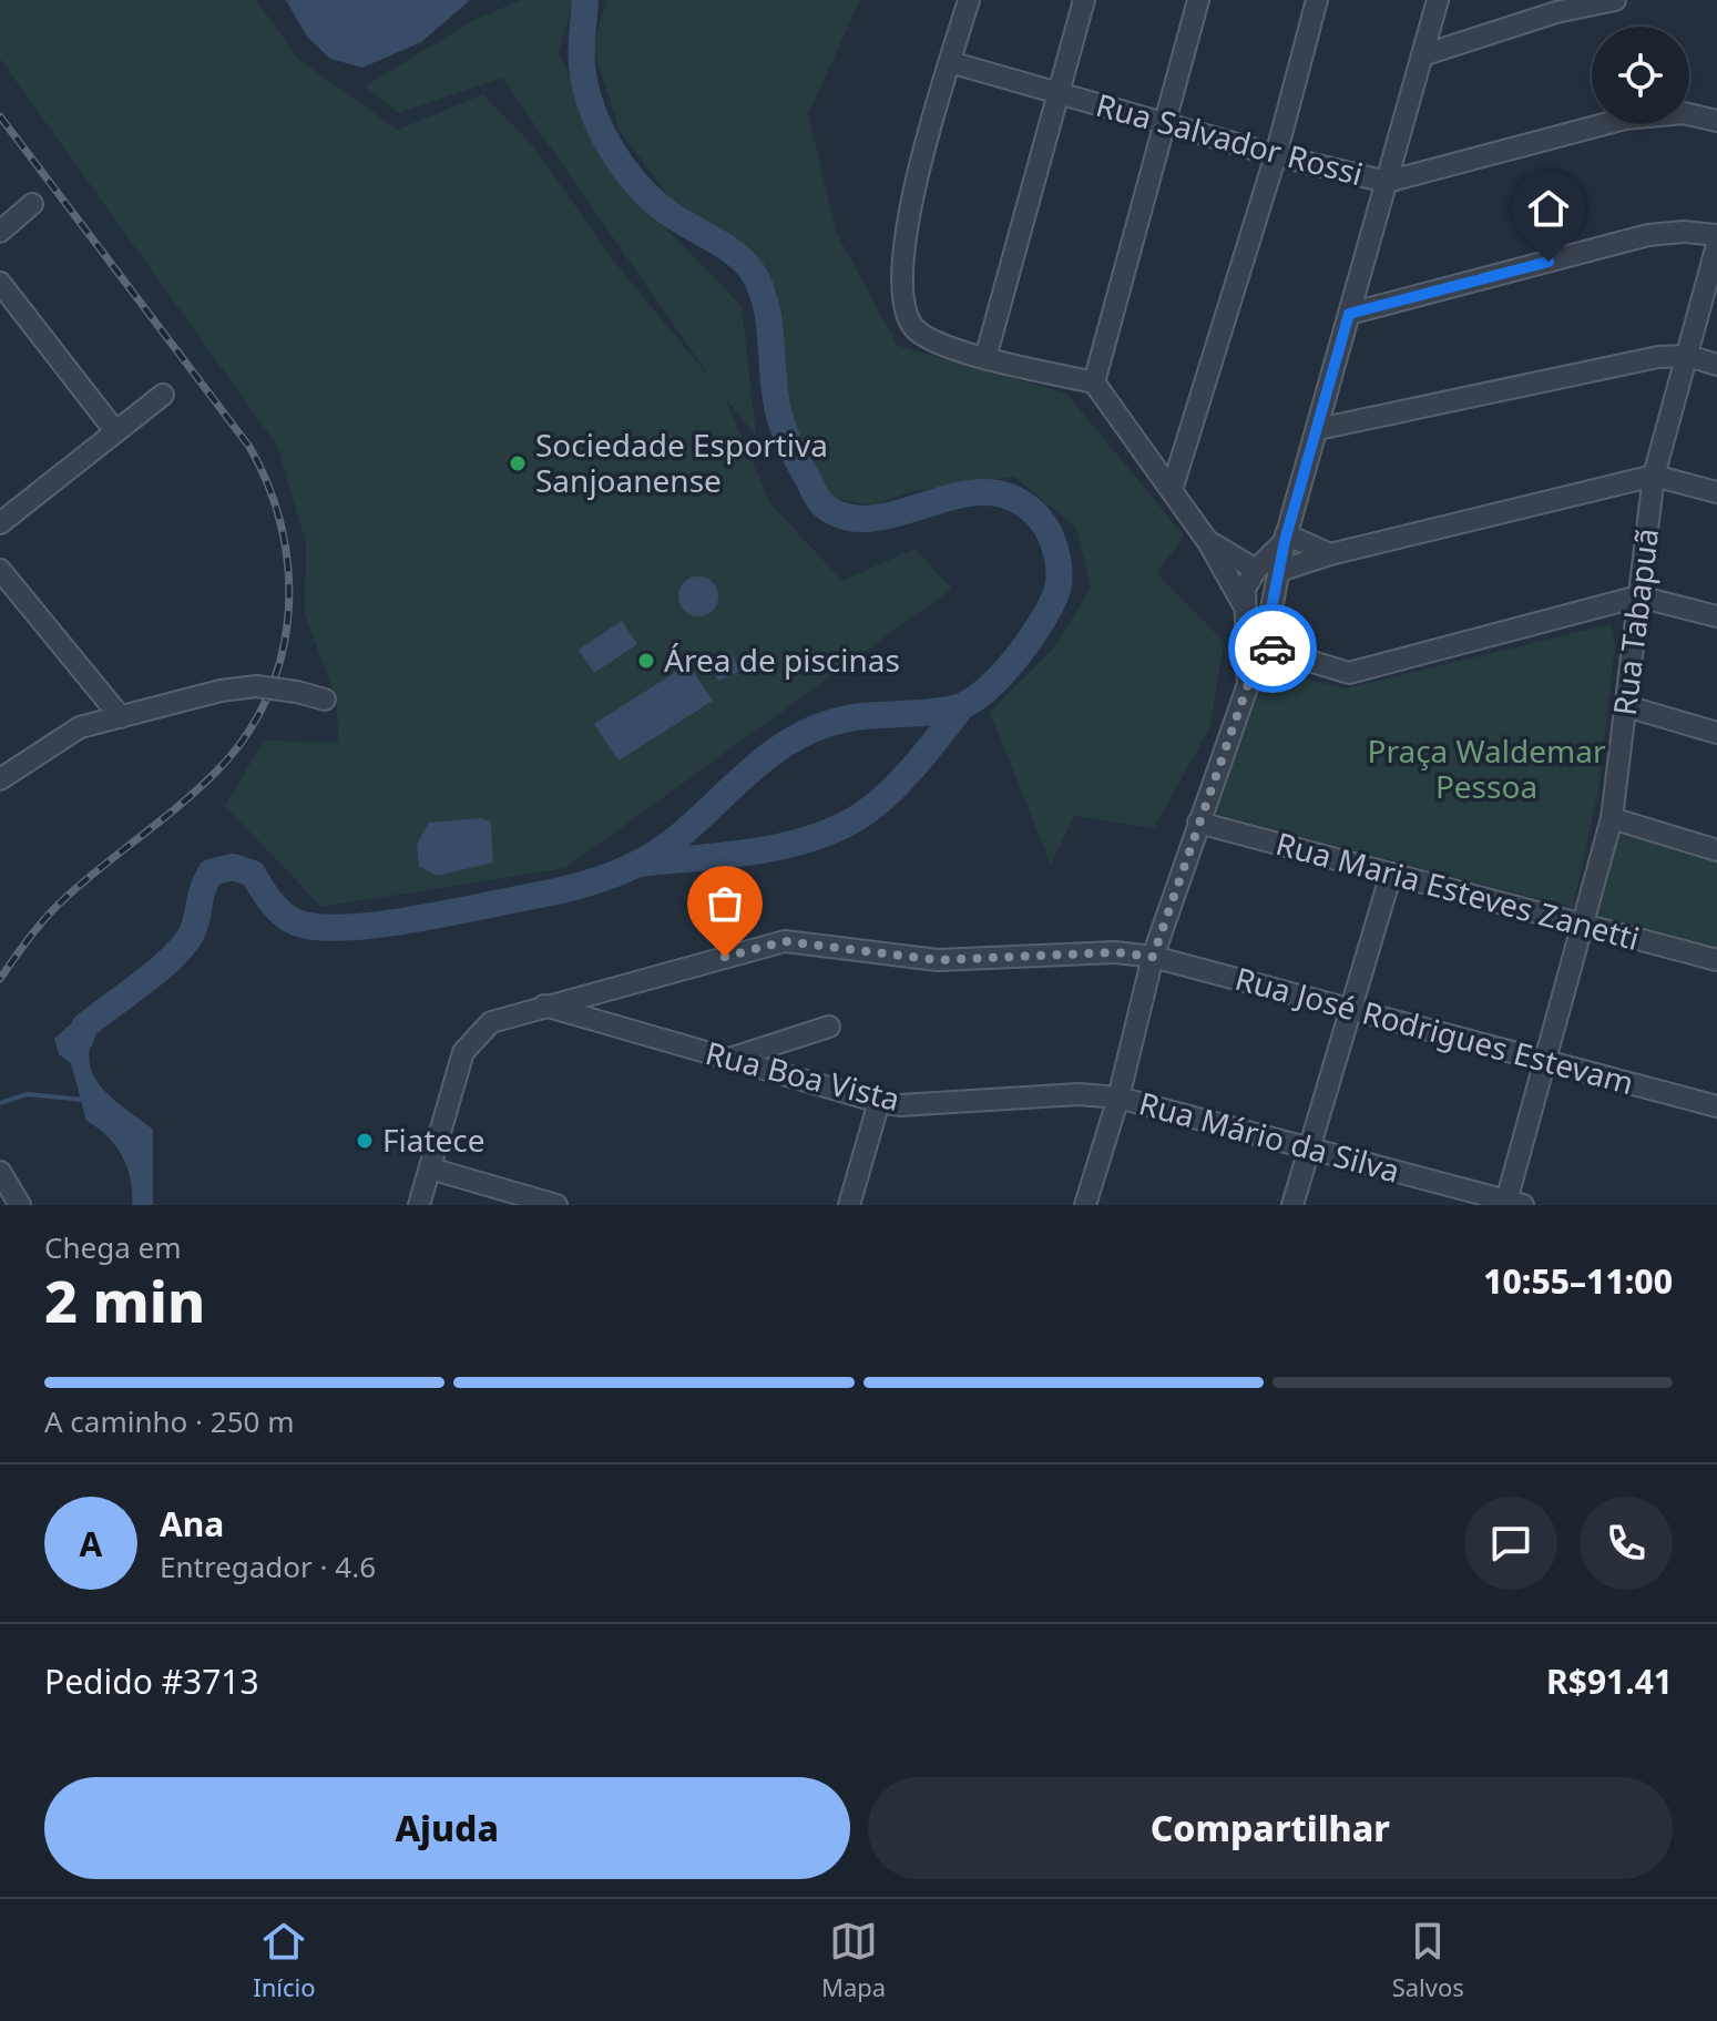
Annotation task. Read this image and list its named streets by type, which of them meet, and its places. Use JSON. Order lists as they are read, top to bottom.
{
  "streets": {
    "street": [
      "Rua Salvador Rossi",
      "Rua Tabapuã",
      "Rua Maria Esteves Zanetti",
      "Rua José Rodrigues Estevam",
      "Rua Boa Vista",
      "Rua Mário da Silva"
    ]
  },
  "crossings": [
    ["Rua Tabapuã", "Rua Maria Esteves Zanetti"],
    ["Rua Tabapuã", "Rua José Rodrigues Estevam"],
    ["Rua Tabapuã", "Rua Mário da Silva"],
    ["Rua José Rodrigues Estevam", "Rua Boa Vista"],
    ["Rua Boa Vista", "Rua Mário da Silva"]
  ],
  "parks": ["Praça Waldemar Pessoa"],
  "places": ["Sociedade Esportiva Sanjoanense", "Área de piscinas", "Fiatece"],
  "page": {
    "heading": ["2 min", "Chega em", "10:55–11:00"],
    "panel": [
      "Ana",
      "Entregador · 4.6",
      "Pedido #3713",
      "R$91.41"
    ],
    "bar": "A caminho · 250 m",
    "round": "A",
    "buttons": ["Ajuda", "Compartilhar"],
    "tabs": ["Início", "Mapa", "Salvos"]
  }
}
